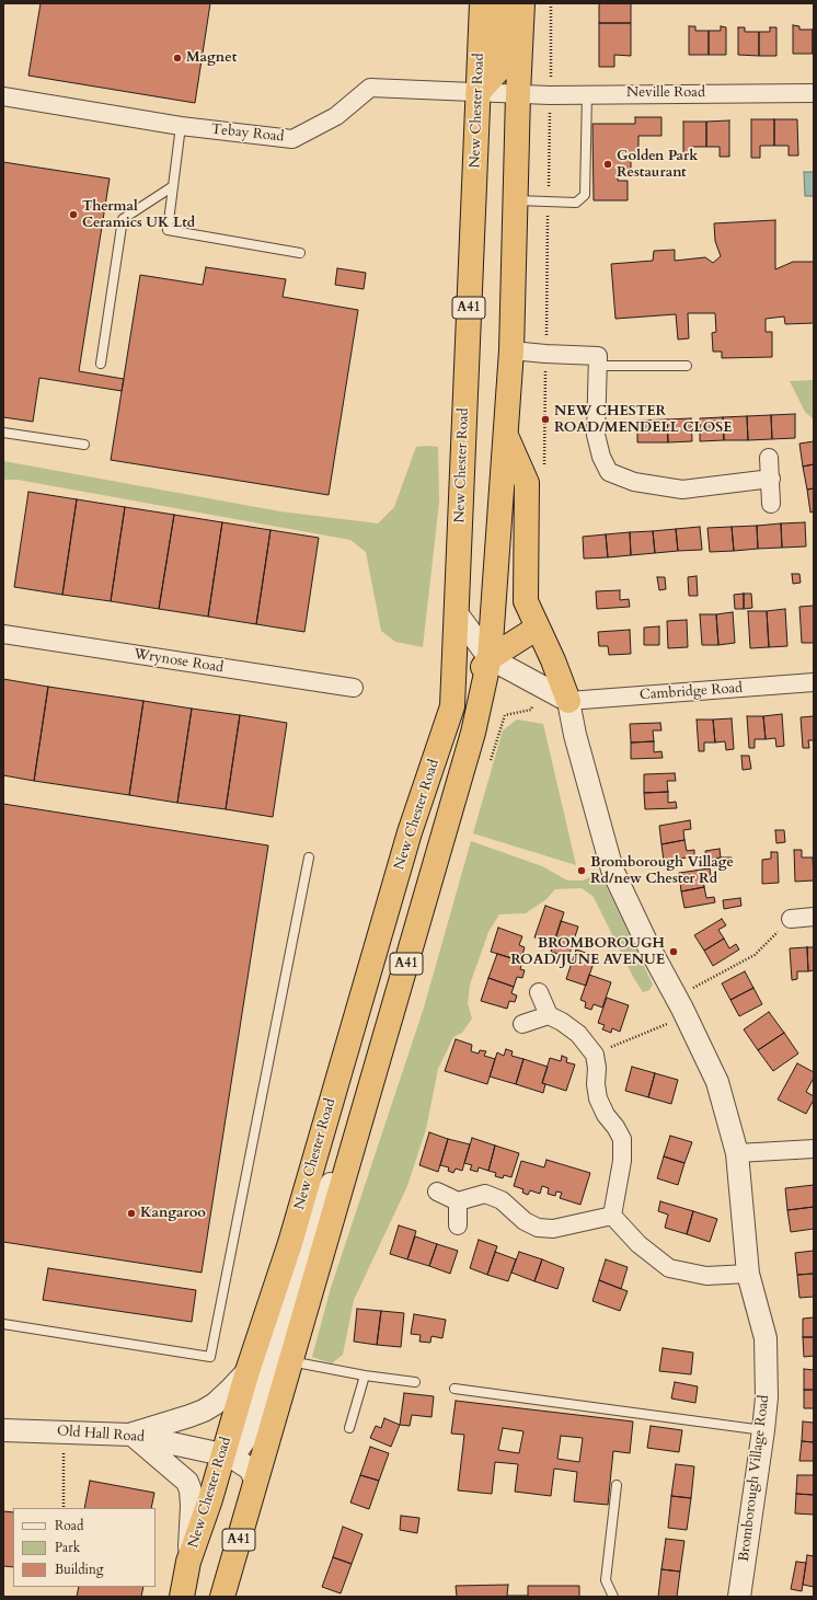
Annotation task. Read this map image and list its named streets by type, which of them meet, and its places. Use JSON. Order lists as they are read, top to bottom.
{
  "streets": {
    "highway": ["New Chester Road", "A41"],
    "street": [
      "Neville Road",
      "Tebay Road",
      "Wrynose Road",
      "Cambridge Road",
      "Old Hall Road",
      "Bromborough Village Road"
    ]
  },
  "crossings": [
    ["Neville Road", "New Chester Road"],
    ["Neville Road", "Tebay Road"],
    ["New Chester Road", "Tebay Road"],
    ["New Chester Road", "Old Hall Road"],
    ["Cambridge Road", "Bromborough Village Road"]
  ],
  "places": [
    "Magnet",
    "Golden Park Restaurant",
    "Thermal Ceramics UK Ltd",
    "NEW CHESTER ROAD/MENDELL CLOSE",
    "Bromborough Village Rd/new Chester Rd",
    "BROMBOROUGH ROAD/JUNE AVENUE",
    "Kangaroo"
  ],
  "legend": ["Road", "Park", "Building"]
}
